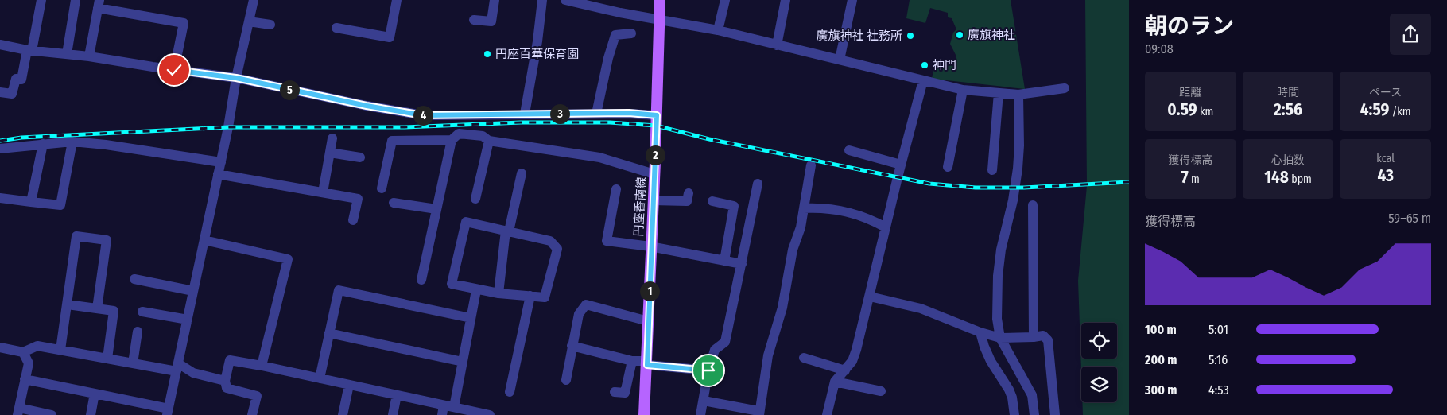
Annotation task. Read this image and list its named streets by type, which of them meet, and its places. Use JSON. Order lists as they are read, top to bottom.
{
  "streets": {
    "main road": ["円座香南線"]
  },
  "places": [
    "廣旗神社",
    "廣旗神社 社務所",
    "円座百華保育園",
    "神門"
  ],
  "page": {
    "heading": ["朝のラン", "09:08"],
    "stats": [
      ["距離", "0.59 km"],
      ["時間", "2:56"],
      ["ペース", "4:59 /km"],
      ["獲得標高", "7 m"],
      ["心拍数", "148 bpm"],
      ["kcal", "43"]
    ],
    "pins": [
      "5",
      "3",
      "4",
      "2",
      "1"
    ],
    "chart": ["獲得標高", "59–65 m"],
    "list": [
      {
        "name": "100 m",
        "note": "5:01"
      },
      {
        "name": "200 m",
        "note": "5:16"
      },
      {
        "name": "300 m",
        "note": "4:53"
      }
    ]
  }
}
